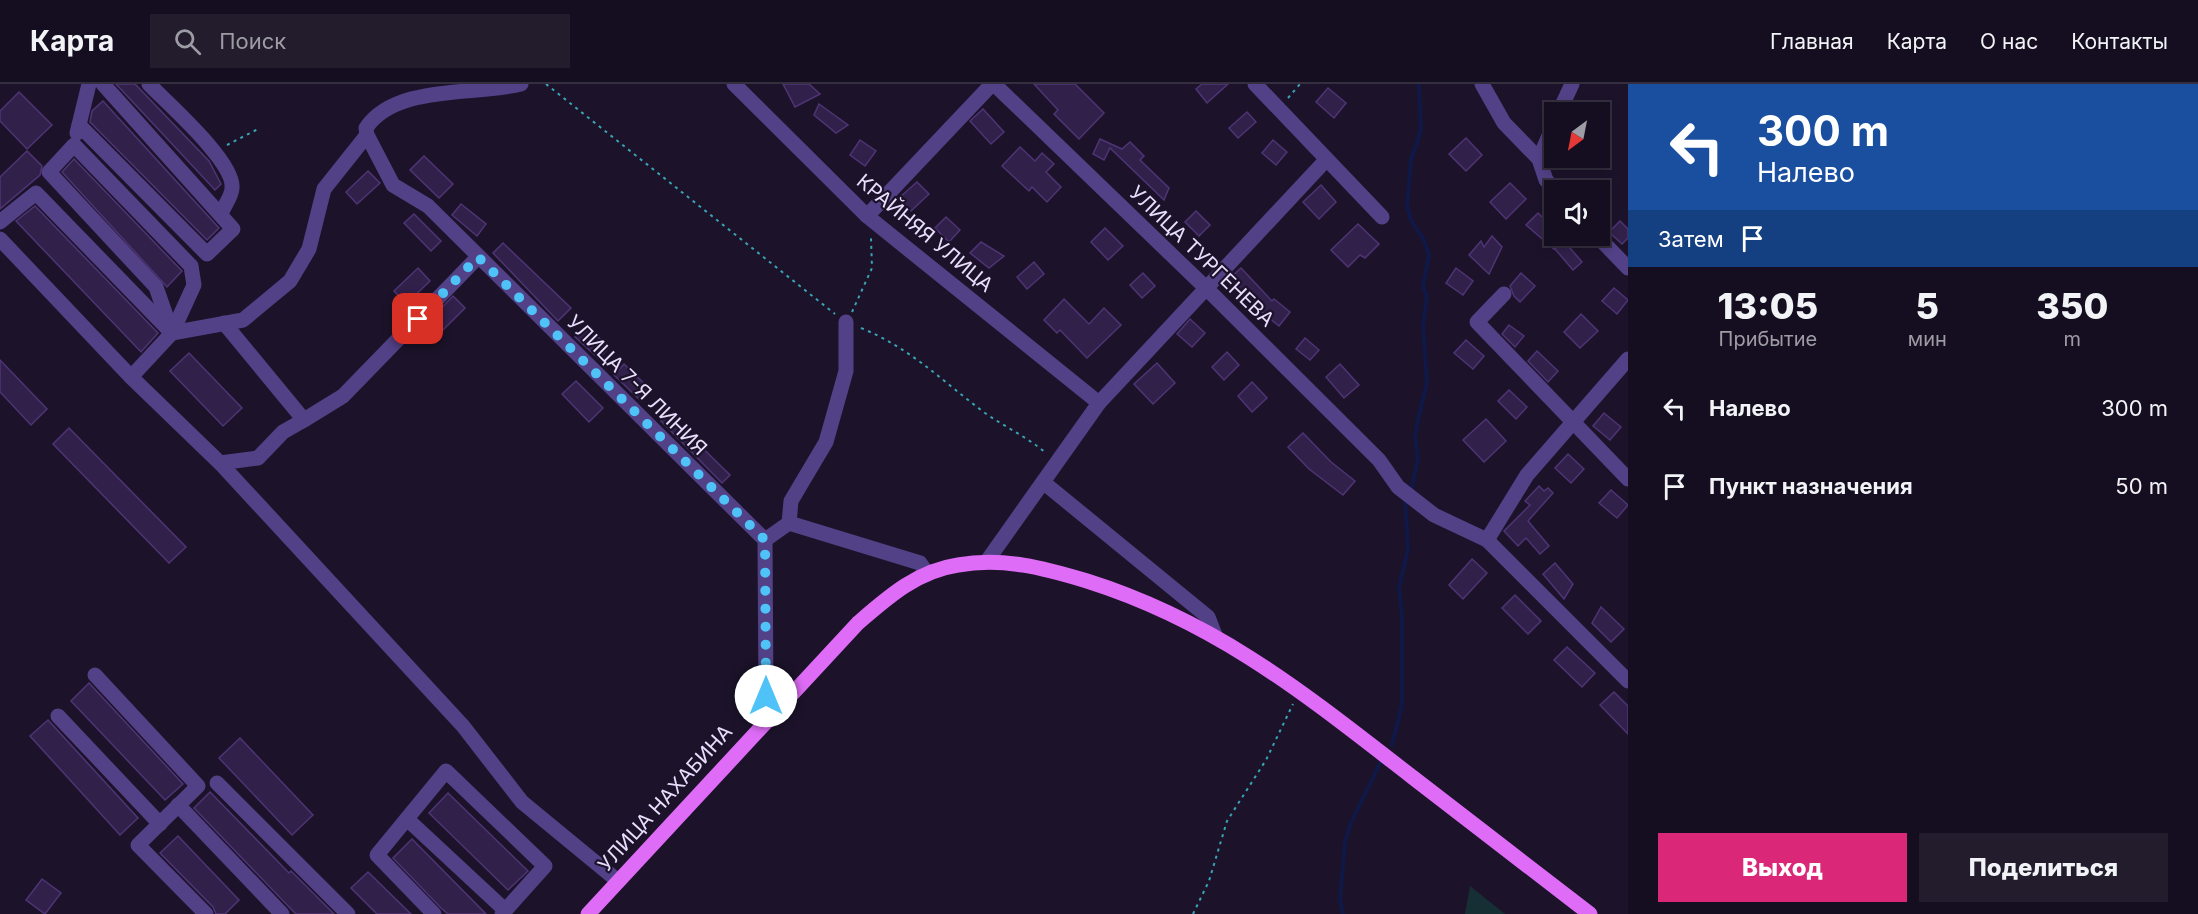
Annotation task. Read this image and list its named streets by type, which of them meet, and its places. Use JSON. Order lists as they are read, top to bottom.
{
  "streets": {
    "main road": ["УЛИЦА НАХАБИНА"],
    "street": ["КРАЙНЯЯ УЛИЦА", "УЛИЦА ТУРГЕНЕВА", "УЛИЦА 7-Я ЛИНИЯ"]
  },
  "north": "bottom left",
  "page": {
    "header": "Карта",
    "search": "Поиск",
    "nav": [
      "Главная",
      "Карта",
      "О нас",
      "Контакты"
    ],
    "turn": ["300 m", "Налево"],
    "then": "Затем",
    "eta": [
      "13:05",
      "Прибытие",
      "5",
      "мин",
      "350",
      "m"
    ],
    "list": [
      {
        "name": "Налево",
        "value": "300 m"
      },
      {
        "name": "Пункт назначения",
        "value": "50 m"
      }
    ],
    "buttons": ["Выход", "Поделиться"]
  }
}
